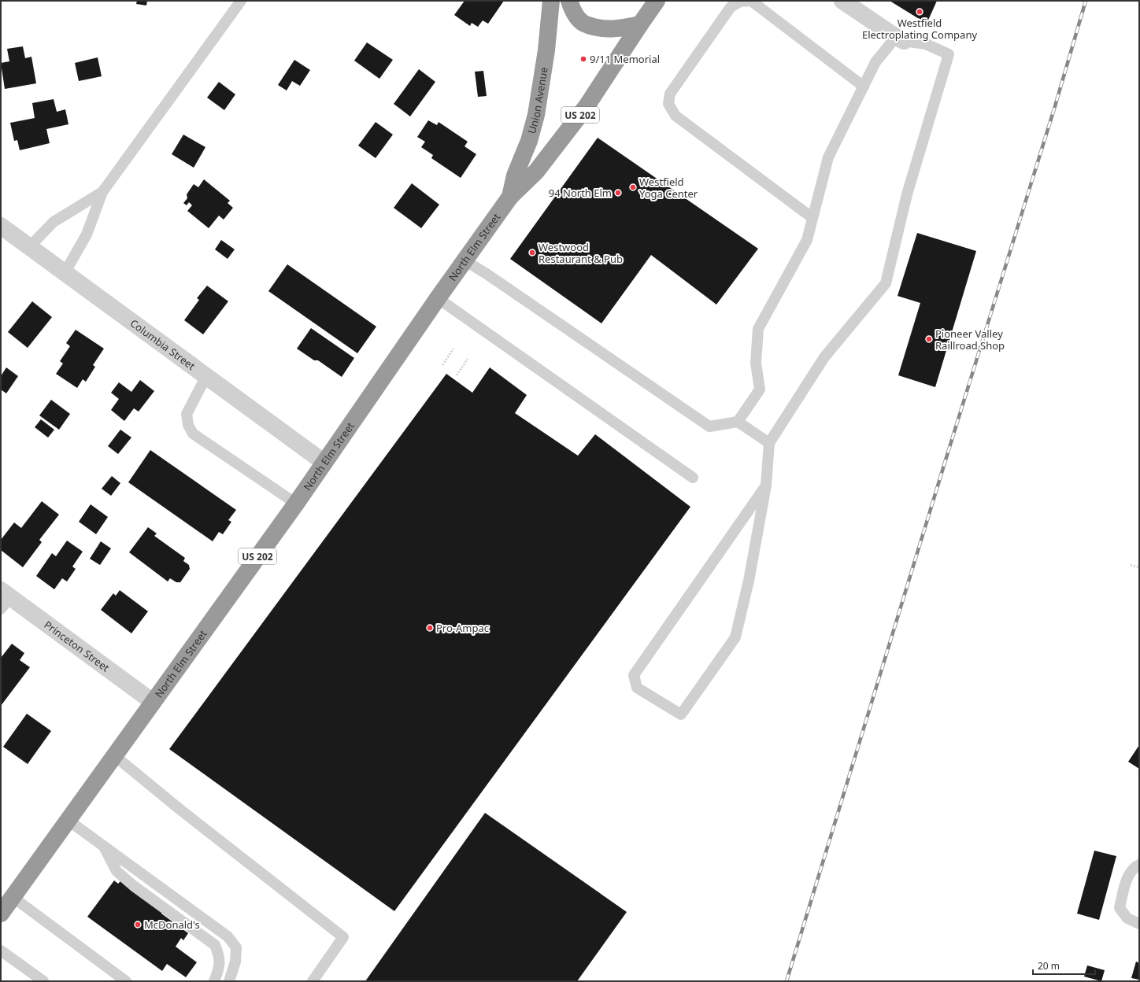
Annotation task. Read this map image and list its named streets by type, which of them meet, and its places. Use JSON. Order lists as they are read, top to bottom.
{
  "streets": {
    "highway": ["Union Avenue", "US 202", "North Elm Street"],
    "street": ["Columbia Street", "Princeton Street"]
  },
  "crossings": [
    ["Union Avenue", "North Elm Street"],
    ["North Elm Street", "Columbia Street"],
    ["North Elm Street", "Princeton Street"]
  ],
  "places": [
    "Westfield Electroplating Company",
    "9/11 Memorial",
    "Westfield Yoga Center",
    "94 North Elm",
    "Westwood Restaurant & Pub",
    "Pioneer Valley Raillroad Shop",
    "Pro-Ampac",
    "McDonald's"
  ],
  "scale_bar": "20 m"
}
